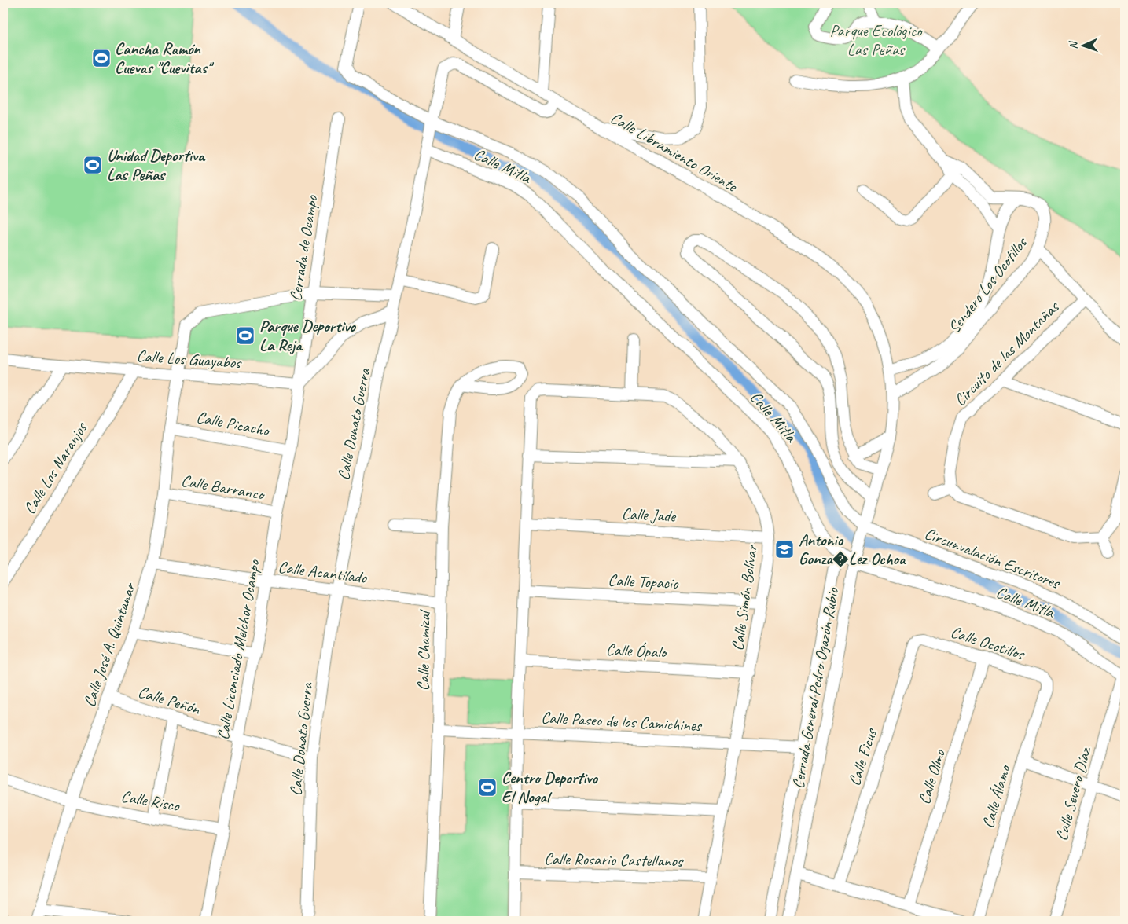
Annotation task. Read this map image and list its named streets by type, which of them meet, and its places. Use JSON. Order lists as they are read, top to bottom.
{
  "streets": {
    "street": [
      "Calle Libramiento Oriente",
      "Calle Mitla",
      "Cerrada de Ocampo",
      "Sendero Los Ocotillos",
      "Circuito de las Montañas",
      "Calle Los Guayabos",
      "Calle Picacho",
      "Calle Donato Guerra",
      "Calle Los Naranjos",
      "Calle Barranco",
      "Calle Jade",
      "Circunvalación Escritores",
      "Calle Acantilado",
      "Calle Topacio",
      "Calle Simón Bolívar",
      "Calle Ocotillos",
      "Calle José A. Quintanar",
      "Calle Licenciado Melchor Ocampo",
      "Calle Ópalo",
      "Calle Chamizal",
      "Cerrada General Pedro Ogazón Rubio",
      "Calle Peñón",
      "Calle Paseo de los Camichines",
      "Calle Ficus",
      "Calle Olmo",
      "Calle Severo Díaz",
      "Calle Álamo",
      "Calle Risco",
      "Calle Rosario Castellanos"
    ]
  },
  "crossings": [
    ["Calle Libramiento Oriente", "Sendero Los Ocotillos"],
    ["Calle Libramiento Oriente", "Calle Donato Guerra"],
    ["Calle Libramiento Oriente", "Cerrada General Pedro Ogazón Rubio"],
    ["Calle Mitla", "Calle Donato Guerra"],
    ["Calle Mitla", "Circunvalación Escritores"],
    ["Calle Mitla", "Cerrada General Pedro Ogazón Rubio"],
    ["Calle Mitla", "Calle Severo Díaz"],
    ["Cerrada de Ocampo", "Calle Los Guayabos"],
    ["Cerrada de Ocampo", "Calle José A. Quintanar"],
    ["Cerrada de Ocampo", "Calle Licenciado Melchor Ocampo"],
    ["Sendero Los Ocotillos", "Cerrada General Pedro Ogazón Rubio"],
    ["Calle Los Guayabos", "Calle Los Naranjos"],
    ["Calle Los Guayabos", "Calle José A. Quintanar"],
    ["Calle Los Guayabos", "Calle Licenciado Melchor Ocampo"],
    ["Calle Picacho", "Calle José A. Quintanar"],
    ["Calle Picacho", "Calle Licenciado Melchor Ocampo"],
    ["Calle Donato Guerra", "Calle Acantilado"],
    ["Calle Donato Guerra", "Calle José A. Quintanar"],
    ["Calle Donato Guerra", "Calle Peñón"],
    ["Calle Barranco", "Calle José A. Quintanar"],
    ["Calle Barranco", "Calle Licenciado Melchor Ocampo"],
    ["Calle Jade", "Calle Simón Bolívar"],
    ["Circunvalación Escritores", "Cerrada General Pedro Ogazón Rubio"],
    ["Calle Acantilado", "Calle José A. Quintanar"],
    ["Calle Acantilado", "Calle Licenciado Melchor Ocampo"],
    ["Calle Acantilado", "Calle Chamizal"],
    ["Calle Topacio", "Calle Simón Bolívar"],
    ["Calle Simón Bolívar", "Calle Ópalo"],
    ["Calle Simón Bolívar", "Calle Paseo de los Camichines"],
    ["Calle Simón Bolívar", "Calle Rosario Castellanos"],
    ["Calle Ocotillos", "Calle Ficus"],
    ["Calle Ocotillos", "Calle Olmo"],
    ["Calle Ocotillos", "Calle Álamo"],
    ["Calle José A. Quintanar", "Calle Peñón"],
    ["Calle José A. Quintanar", "Calle Risco"],
    ["Calle Licenciado Melchor Ocampo", "Calle Peñón"],
    ["Calle Licenciado Melchor Ocampo", "Calle Risco"],
    ["Calle Chamizal", "Calle Paseo de los Camichines"],
    ["Cerrada General Pedro Ogazón Rubio", "Calle Paseo de los Camichines"]
  ],
  "parks": ["Parque Ecológico Las Peñas"],
  "places": {
    "sports": [
      "Cancha Ramón Cuevas \"Cuevitas\"",
      "Unidad Deportiva Las Peñas",
      "Parque Deportivo La Reja",
      "Centro Deportivo El Nogal"
    ],
    "school or university": ["Antonio Gonza�Lez Ochoa"]
  },
  "north": "left"
}
